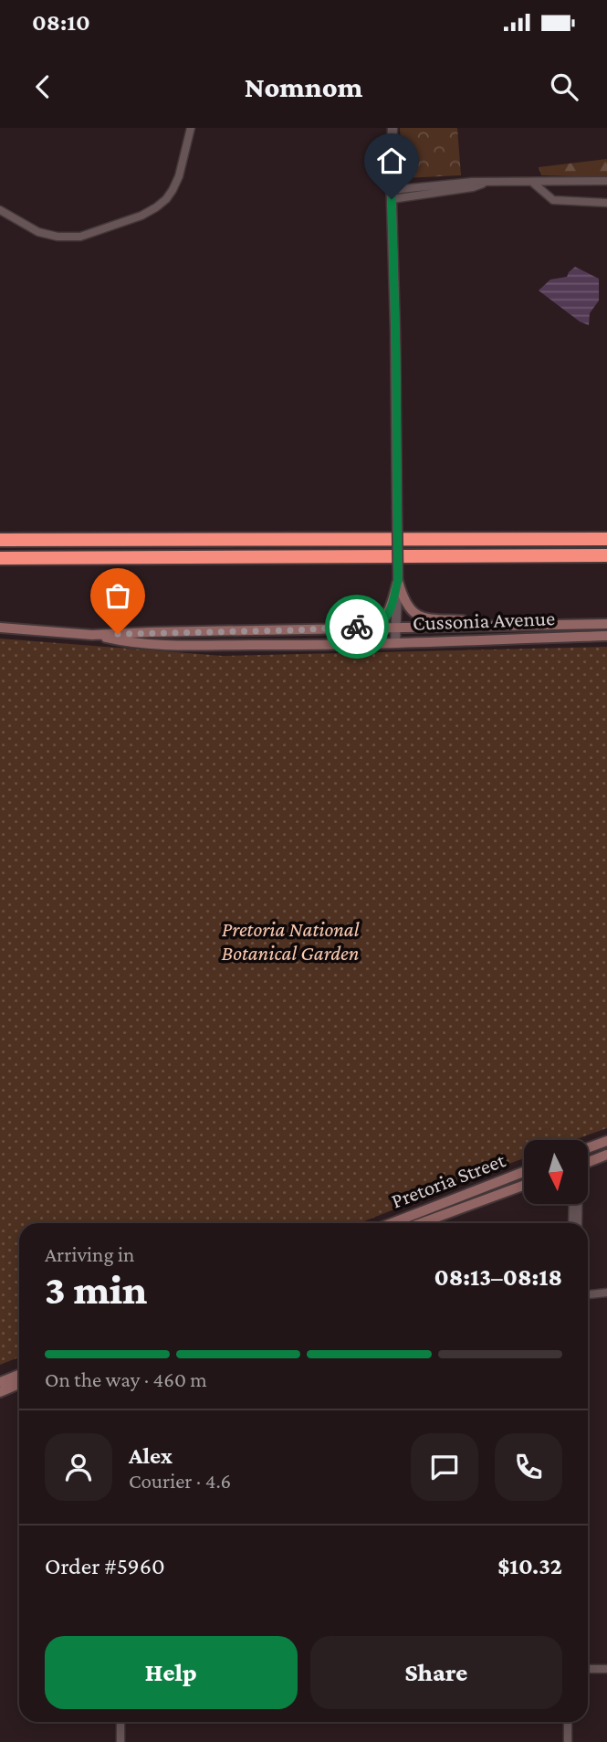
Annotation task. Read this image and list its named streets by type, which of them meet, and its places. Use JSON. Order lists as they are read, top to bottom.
{
  "streets": {
    "main road": ["Cussonia Avenue", "Pretoria Street"]
  },
  "parks": ["Pretoria National Botanical Garden"],
  "north": "bottom",
  "page": {
    "status": "08:10",
    "header": "Nomnom",
    "heading": ["3 min", "Arriving in", "08:13–08:18"],
    "panel": [
      "Alex",
      "Courier · 4.6",
      "Order #5960",
      "$10.32"
    ],
    "bar": "On the way · 460 m",
    "buttons": ["Help", "Share"]
  }
}
